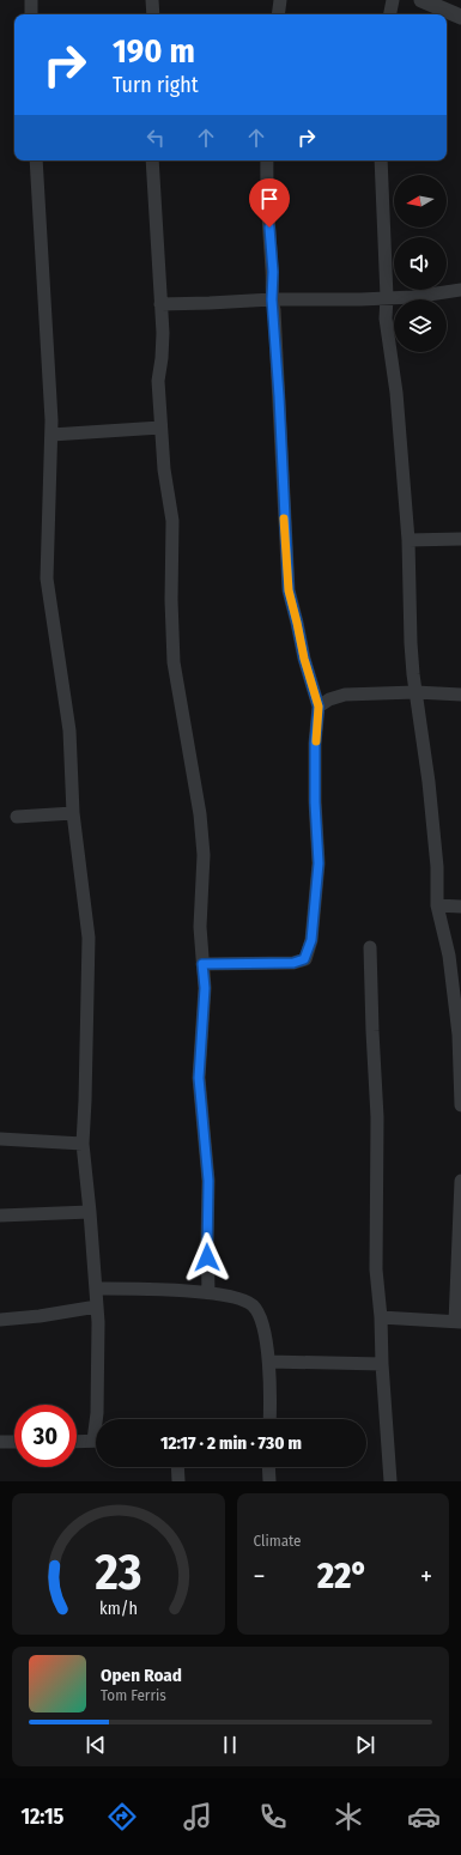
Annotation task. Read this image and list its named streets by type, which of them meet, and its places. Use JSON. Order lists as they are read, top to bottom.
{
  "north": "left",
  "page": {
    "turn": ["190 m", "Turn right"],
    "limit": "30",
    "trip": "12:17 · 2 min · 730 m",
    "tile": "Climate",
    "heat": ["−", "22°", "+"],
    "song": ["Open Road", "Tom Ferris"],
    "tabs": "12:15",
    "gauge": ["23", "km/h"]
  }
}
